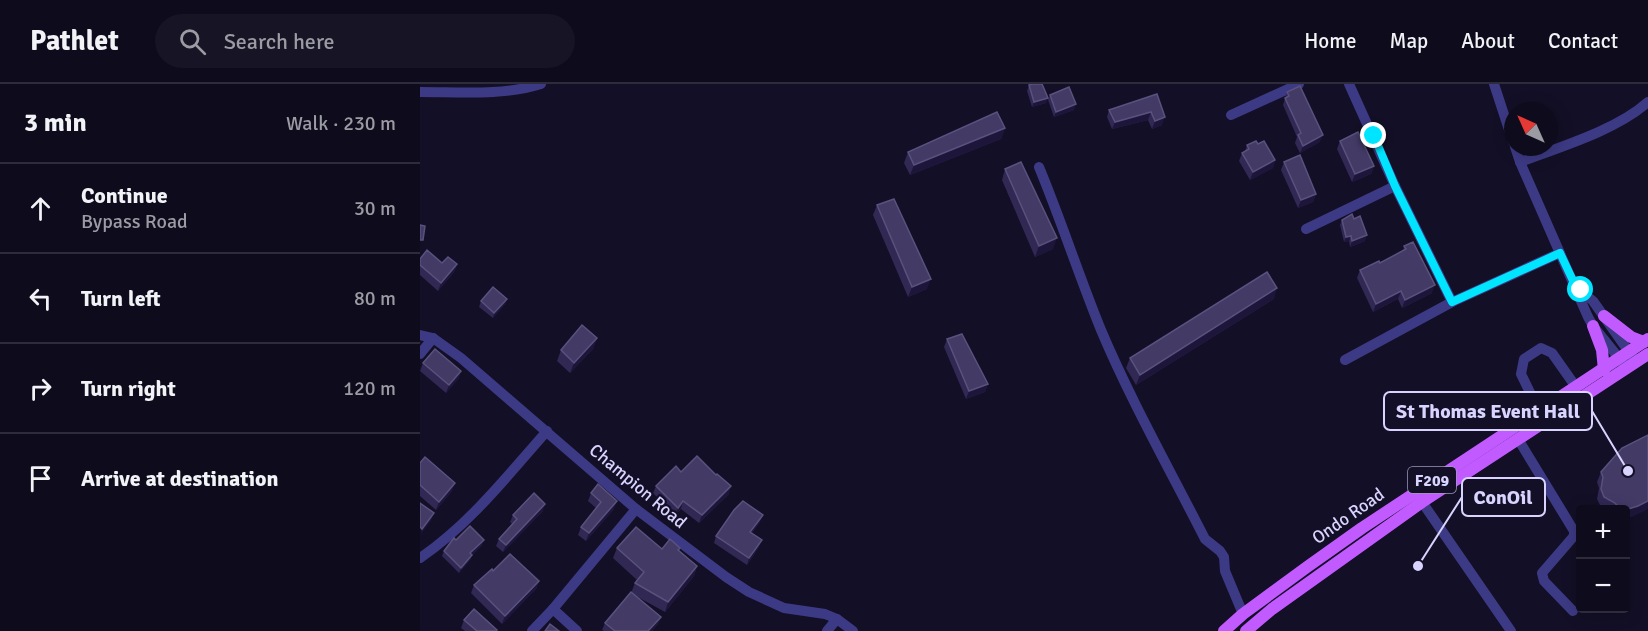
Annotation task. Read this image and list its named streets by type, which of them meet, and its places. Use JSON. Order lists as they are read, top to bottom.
{
  "streets": {
    "main road": ["F209", "Ondo Road"],
    "street": ["Champion Road"]
  },
  "places": ["St Thomas Event Hall", "ConOil"],
  "north": "top left",
  "page": {
    "header": "Pathlet",
    "search": "Search here",
    "nav": [
      "Home",
      "Map",
      "About",
      "Contact"
    ],
    "heading": ["3 min", "Walk · 230 m"],
    "list": [
      ["Continue", "Bypass Road", "30 m"],
      ["Turn left", "80 m"],
      ["Turn right", "120 m"],
      "Arrive at destination"
    ],
    "map_buttons": ["+", "−"]
  }
}
